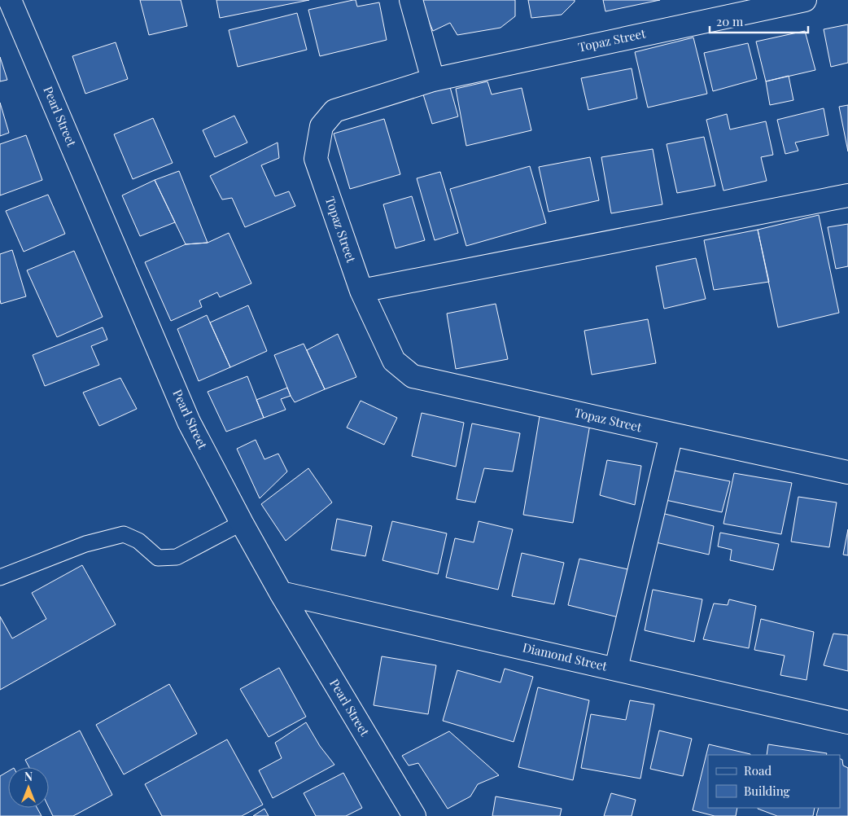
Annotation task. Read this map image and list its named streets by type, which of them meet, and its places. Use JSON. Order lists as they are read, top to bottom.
{
  "streets": {
    "street": ["Topaz Street", "Pearl Street", "Diamond Street"]
  },
  "crossings": [
    ["Pearl Street", "Diamond Street"]
  ],
  "legend": ["Road", "Building"],
  "scale_bar": "20 m",
  "north": "top"
}
